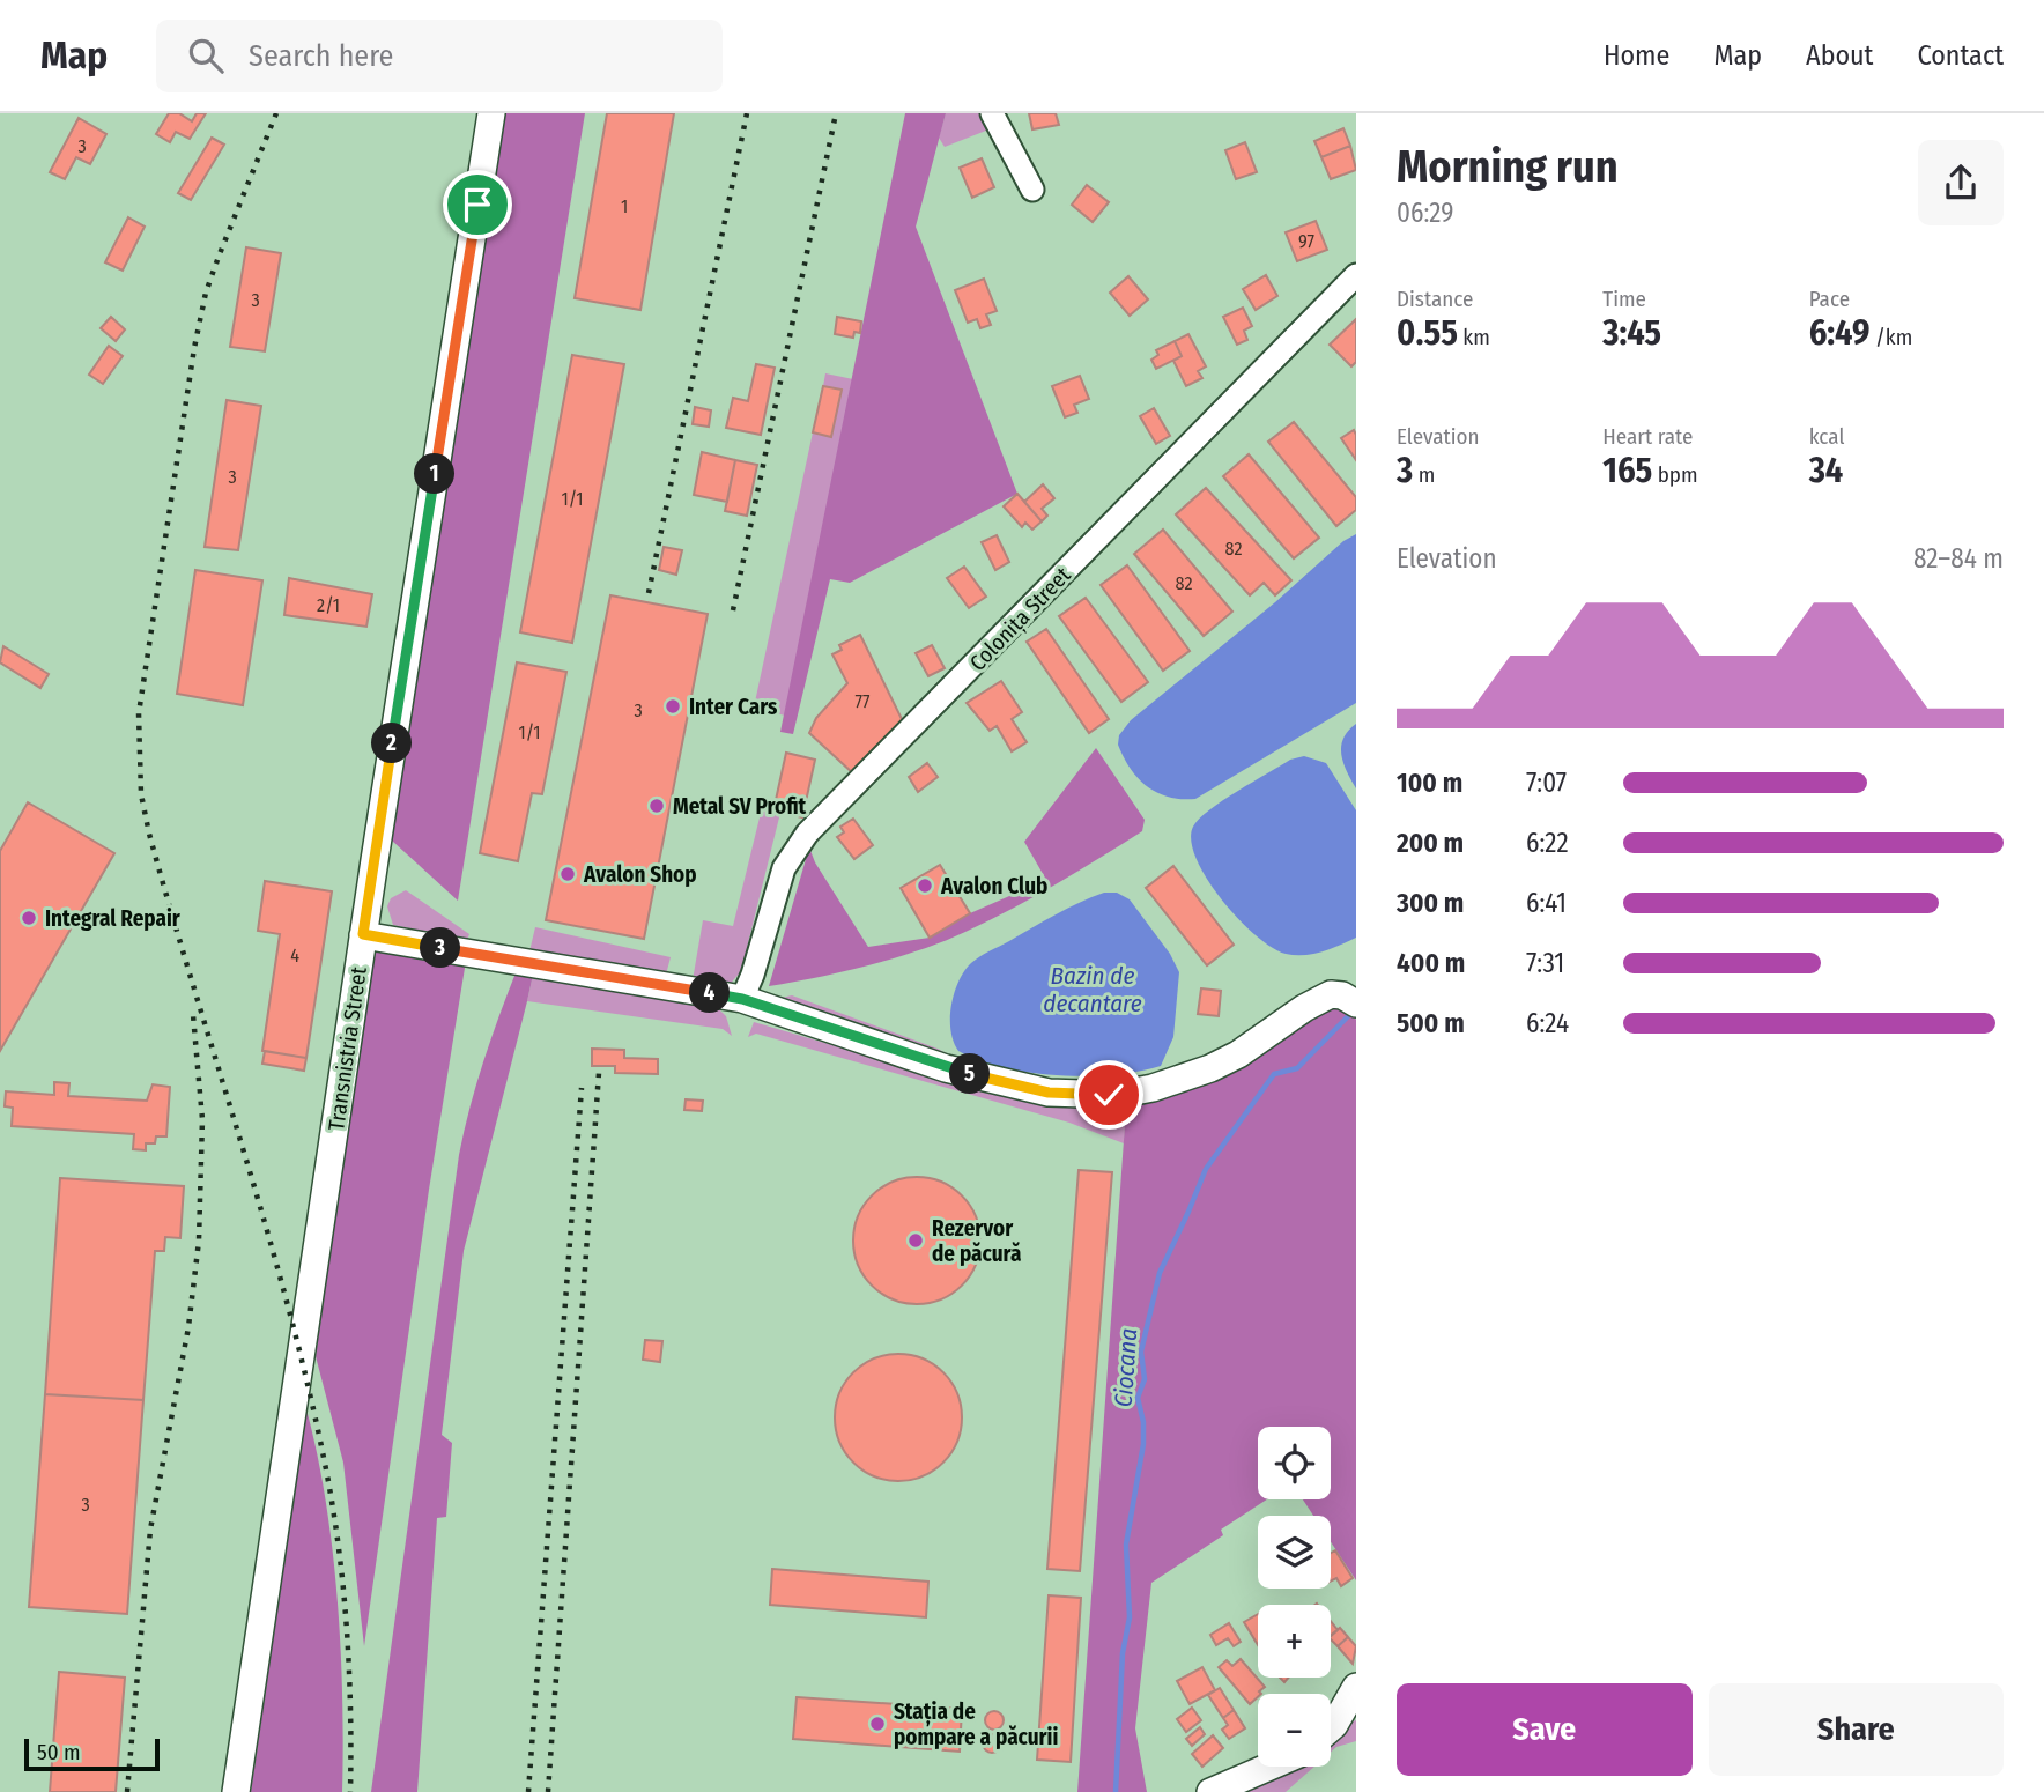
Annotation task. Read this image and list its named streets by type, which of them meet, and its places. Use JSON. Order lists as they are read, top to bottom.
{
  "streets": {
    "street": ["Colonița Street", "Transnistria Street"]
  },
  "water": ["Bazin de decantare", "Ciocana"],
  "places": [
    "Inter Cars",
    "Metal SV Profit",
    "Avalon Shop",
    "Avalon Club",
    "Integral Repair",
    "Rezervor de păcură",
    "Stația de pompare a păcurii"
  ],
  "house_numbers": [
    "3",
    "1",
    "97",
    "3",
    "3",
    "1/1",
    "82",
    "82",
    "2/1",
    "77",
    "3",
    "1/1",
    "4",
    "3"
  ],
  "scale_bar": "50 m",
  "page": {
    "header": "Map",
    "search": "Search here",
    "nav": [
      "Home",
      "Map",
      "About",
      "Contact"
    ],
    "heading": ["Morning run", "06:29"],
    "stats": [
      ["Distance", "0.55 km"],
      ["Time", "3:45"],
      ["Pace", "6:49 /km"],
      ["Elevation", "3 m"],
      ["Heart rate", "165 bpm"],
      ["kcal", "34"]
    ],
    "pins": [
      "1",
      "2",
      "3",
      "4",
      "5"
    ],
    "chart": ["Elevation", "82–84 m"],
    "list": [
      {
        "name": "100 m",
        "note": "7:07"
      },
      {
        "name": "200 m",
        "note": "6:22"
      },
      {
        "name": "300 m",
        "note": "6:41"
      },
      {
        "name": "400 m",
        "note": "7:31"
      },
      {
        "name": "500 m",
        "note": "6:24"
      }
    ],
    "map_buttons": ["+", "−"],
    "buttons": ["Save", "Share"],
    "scale": "50 m"
  }
}
